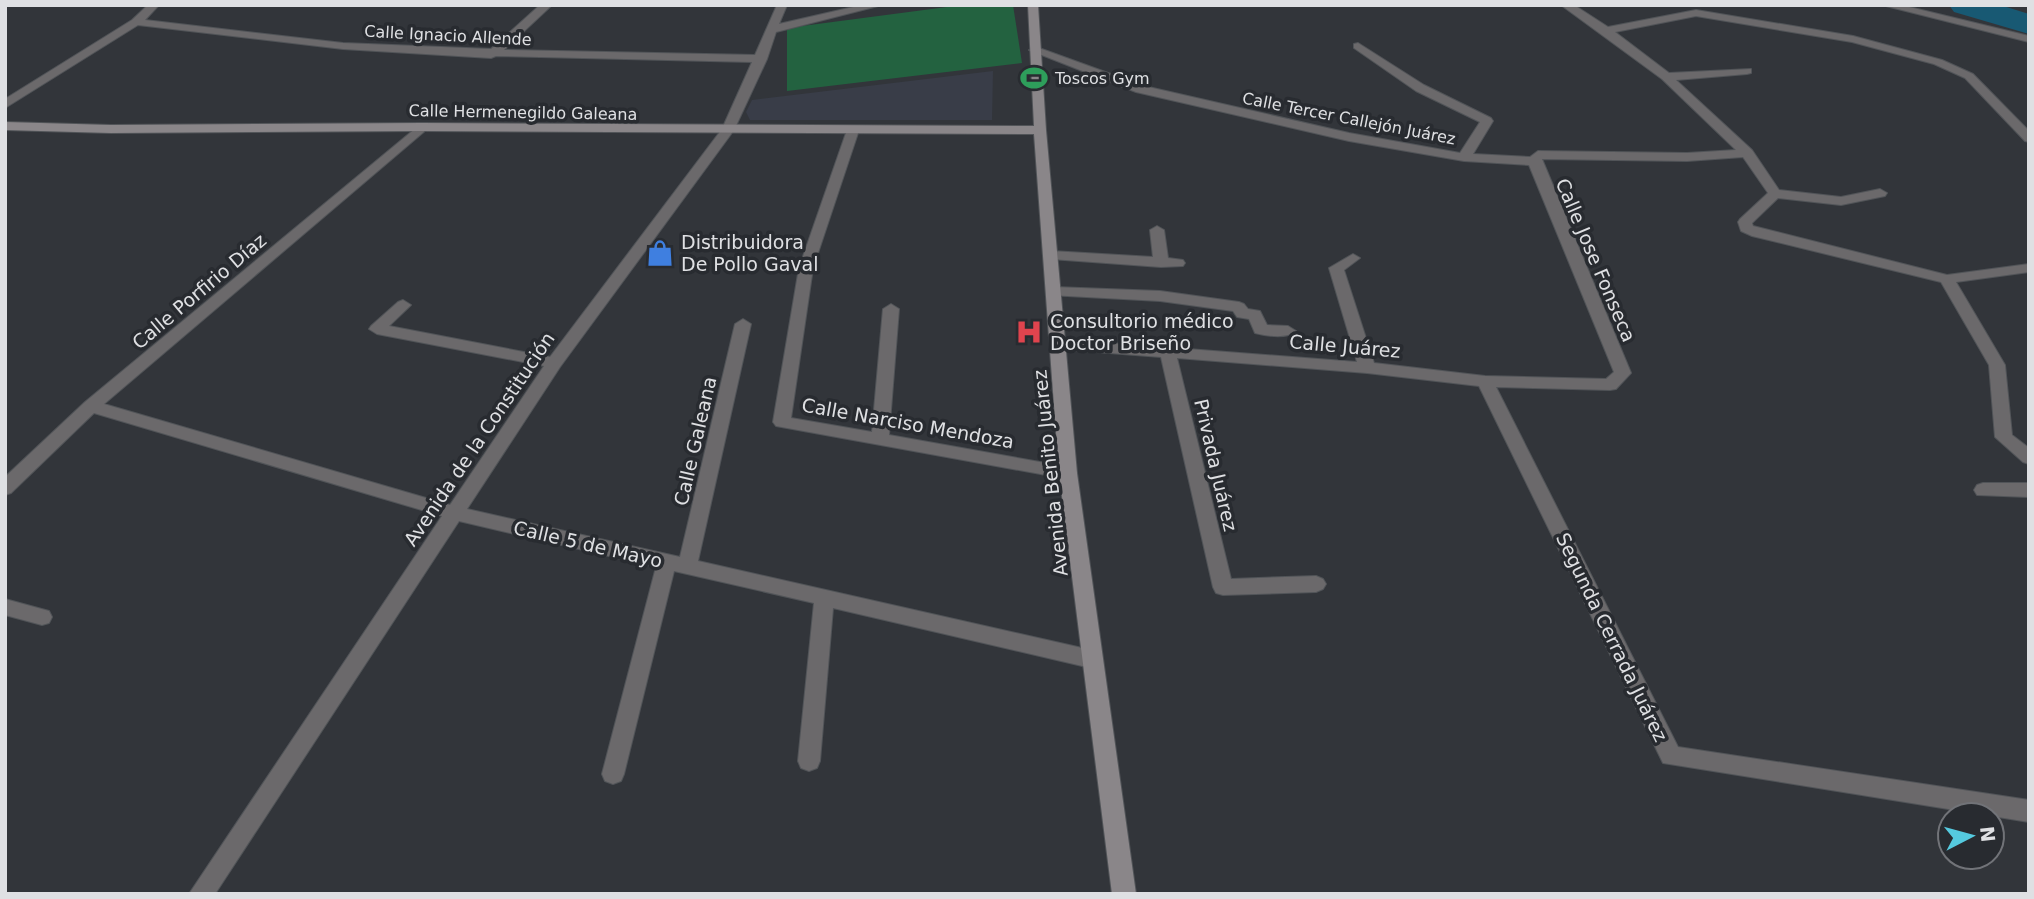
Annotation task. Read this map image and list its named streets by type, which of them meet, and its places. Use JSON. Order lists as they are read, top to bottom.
{
  "streets": {
    "main road": ["Calle Hermenegildo Galeana", "Avenida Benito Juárez"],
    "street": [
      "Calle Ignacio Allende",
      "Calle Tercer Callejón Juárez",
      "Calle Jose Fonseca",
      "Calle Porfirio Díaz",
      "Calle Juárez",
      "Calle Narciso Mendoza",
      "Avenida de la Constitución",
      "Calle Galeana",
      "Privada Juárez",
      "Calle 5 de Mayo",
      "Segunda Cerrada Juárez"
    ]
  },
  "crossings": [
    ["Calle Ignacio Allende", "Avenida de la Constitución"],
    ["Calle Hermenegildo Galeana", "Calle Porfirio Díaz"],
    ["Calle Hermenegildo Galeana", "Calle Narciso Mendoza"],
    ["Calle Hermenegildo Galeana", "Avenida de la Constitución"],
    ["Calle Hermenegildo Galeana", "Avenida Benito Juárez"],
    ["Calle Tercer Callejón Juárez", "Calle Jose Fonseca"],
    ["Calle Tercer Callejón Juárez", "Avenida Benito Juárez"],
    ["Calle Jose Fonseca", "Calle Juárez"],
    ["Calle Porfirio Díaz", "Calle 5 de Mayo"],
    ["Calle Juárez", "Privada Juárez"],
    ["Calle Juárez", "Avenida Benito Juárez"],
    ["Calle Juárez", "Segunda Cerrada Juárez"],
    ["Calle Narciso Mendoza", "Avenida Benito Juárez"],
    ["Avenida de la Constitución", "Calle 5 de Mayo"],
    ["Calle Galeana", "Calle 5 de Mayo"],
    ["Avenida Benito Juárez", "Calle 5 de Mayo"]
  ],
  "places": {
    "sports": ["Toscos Gym"],
    "shop": ["Distribuidora De Pollo Gaval"],
    "hospital": ["Consultorio médico Doctor Briseño"]
  },
  "north": "right"
}
